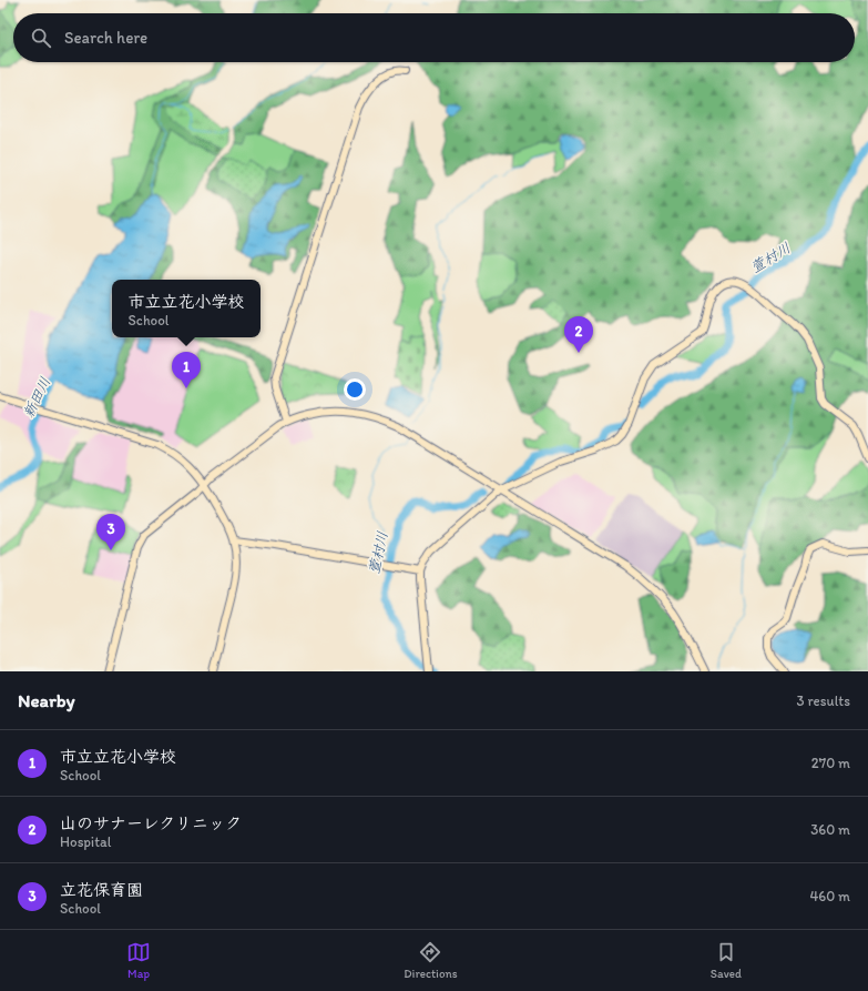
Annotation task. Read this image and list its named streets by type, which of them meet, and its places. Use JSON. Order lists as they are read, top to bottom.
{
  "water": ["萱村川", "新田川"],
  "page": {
    "search": "Search here",
    "popup": ["市立立花小学校", "School"],
    "pins": ["2", "1", "3"],
    "heading": ["Nearby", "3 results"],
    "list": [
      {
        "mark": "1",
        "name": "市立立花小学校",
        "note": "School",
        "value": "270 m"
      },
      {
        "mark": "2",
        "name": "山のサナーレクリニック",
        "note": "Hospital",
        "value": "360 m"
      },
      {
        "mark": "3",
        "name": "立花保育園",
        "note": "School",
        "value": "460 m"
      }
    ],
    "nav": ["Map", "Directions", "Saved"]
  }
}
